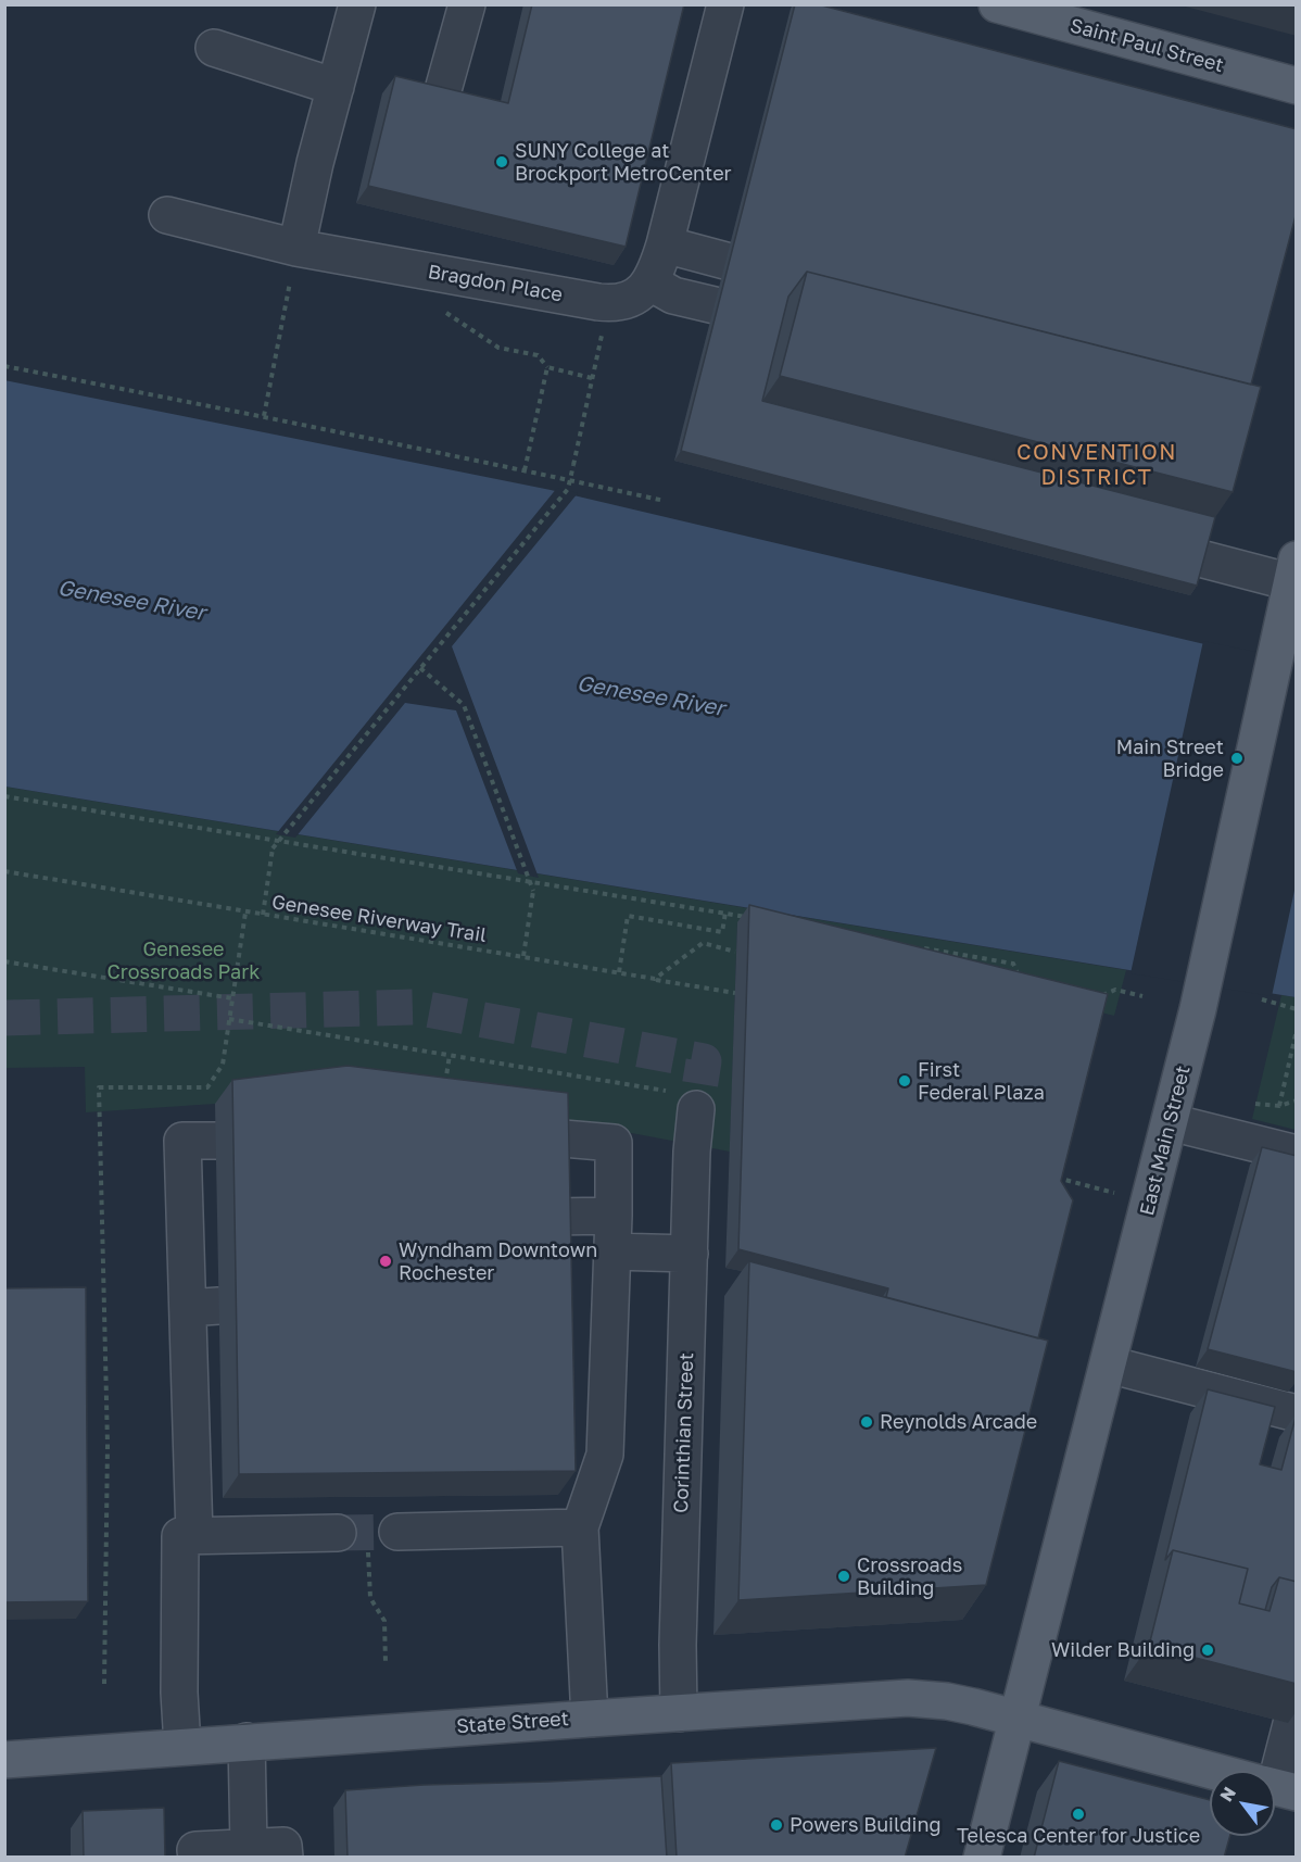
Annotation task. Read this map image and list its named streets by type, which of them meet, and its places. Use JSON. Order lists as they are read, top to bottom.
{
  "streets": {
    "main road": ["Saint Paul Street", "East Main Street", "State Street"],
    "street": ["Bragdon Place", "Corinthian Street"],
    "path": ["Genesee Riverway Trail"]
  },
  "crossings": [
    ["East Main Street", "State Street"],
    ["Corinthian Street", "State Street"]
  ],
  "districts": ["CONVENTION DISTRICT"],
  "water": ["Genesee River"],
  "parks": ["Genesee Crossroads Park"],
  "places": [
    "SUNY College at Brockport MetroCenter",
    "Main Street Bridge",
    "First Federal Plaza",
    "Wyndham Downtown Rochester",
    "Reynolds Arcade",
    "Crossroads Building",
    "Wilder Building",
    "Telesca Center for Justice",
    "Powers Building"
  ],
  "north": "top left"
}
